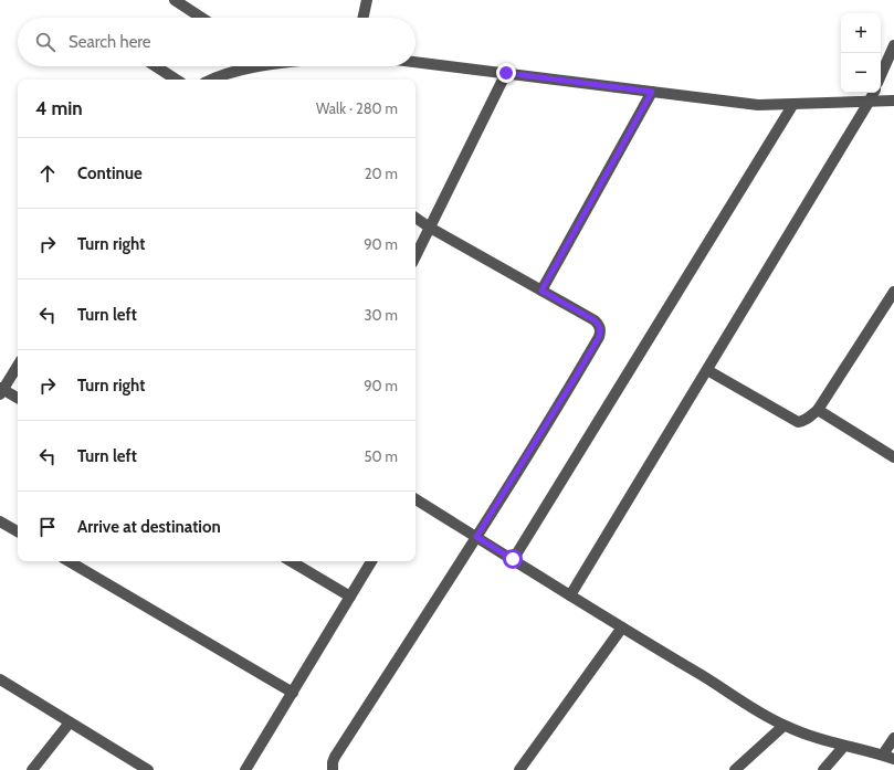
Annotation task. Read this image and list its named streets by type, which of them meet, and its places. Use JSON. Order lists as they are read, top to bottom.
{
  "page": {
    "map_buttons": ["+", "−"],
    "search": "Search here",
    "heading": ["4 min", "Walk · 280 m"],
    "list": [
      ["Continue", "20 m"],
      ["Turn right", "90 m"],
      ["Turn left", "30 m"],
      ["Turn right", "90 m"],
      ["Turn left", "50 m"],
      "Arrive at destination"
    ]
  }
}
